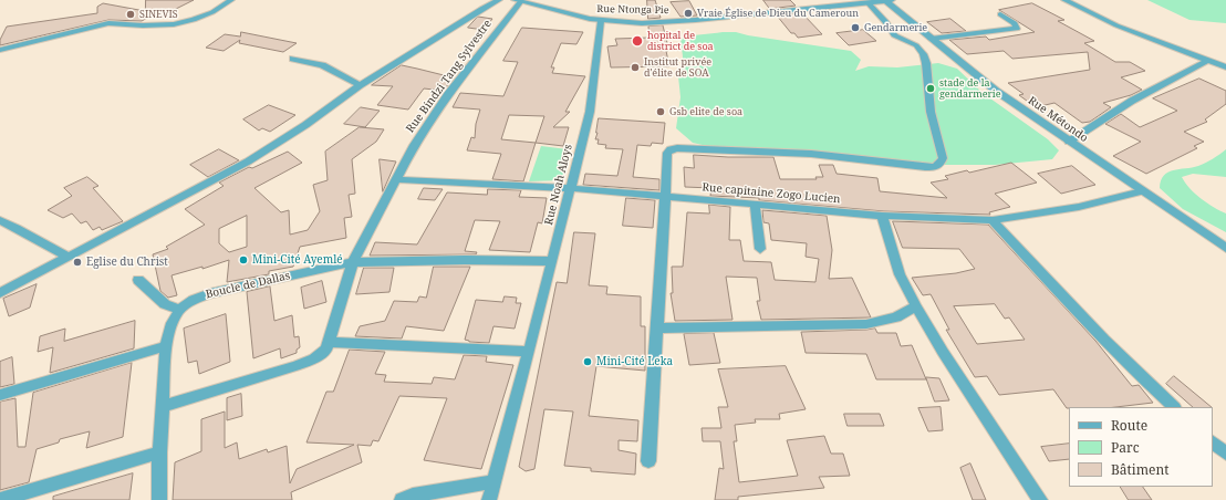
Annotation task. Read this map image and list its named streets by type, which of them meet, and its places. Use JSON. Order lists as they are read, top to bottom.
{
  "streets": {
    "street": [
      "Rue Ntonga Pie",
      "Rue Bindzi Tang Sylvestre",
      "Rue Métondo",
      "Rue Noah Aloys",
      "Rue capitaine Zogo Lucien",
      "Boucle de Dallas"
    ]
  },
  "crossings": [
    ["Rue Ntonga Pie", "Rue Bindzi Tang Sylvestre"],
    ["Rue Ntonga Pie", "Rue Métondo"],
    ["Rue Ntonga Pie", "Rue Noah Aloys"],
    ["Rue Bindzi Tang Sylvestre", "Rue capitaine Zogo Lucien"],
    ["Rue Bindzi Tang Sylvestre", "Boucle de Dallas"],
    ["Rue Métondo", "Rue capitaine Zogo Lucien"],
    ["Rue Noah Aloys", "Rue capitaine Zogo Lucien"],
    ["Rue Noah Aloys", "Boucle de Dallas"]
  ],
  "places": [
    "Vraie Église de Dieu du Cameroun",
    "SINEVIS",
    "Gendarmerie",
    "hopital de district de soa",
    "Institut privée d'élite de SOA",
    "stade de la gendarmerie",
    "Gsb elite de soa",
    "Mini-Cité Ayemlé",
    "Eglise du Christ",
    "Mini-Cité Leka"
  ],
  "legend": ["Route", "Parc", "Bâtiment"]
}
